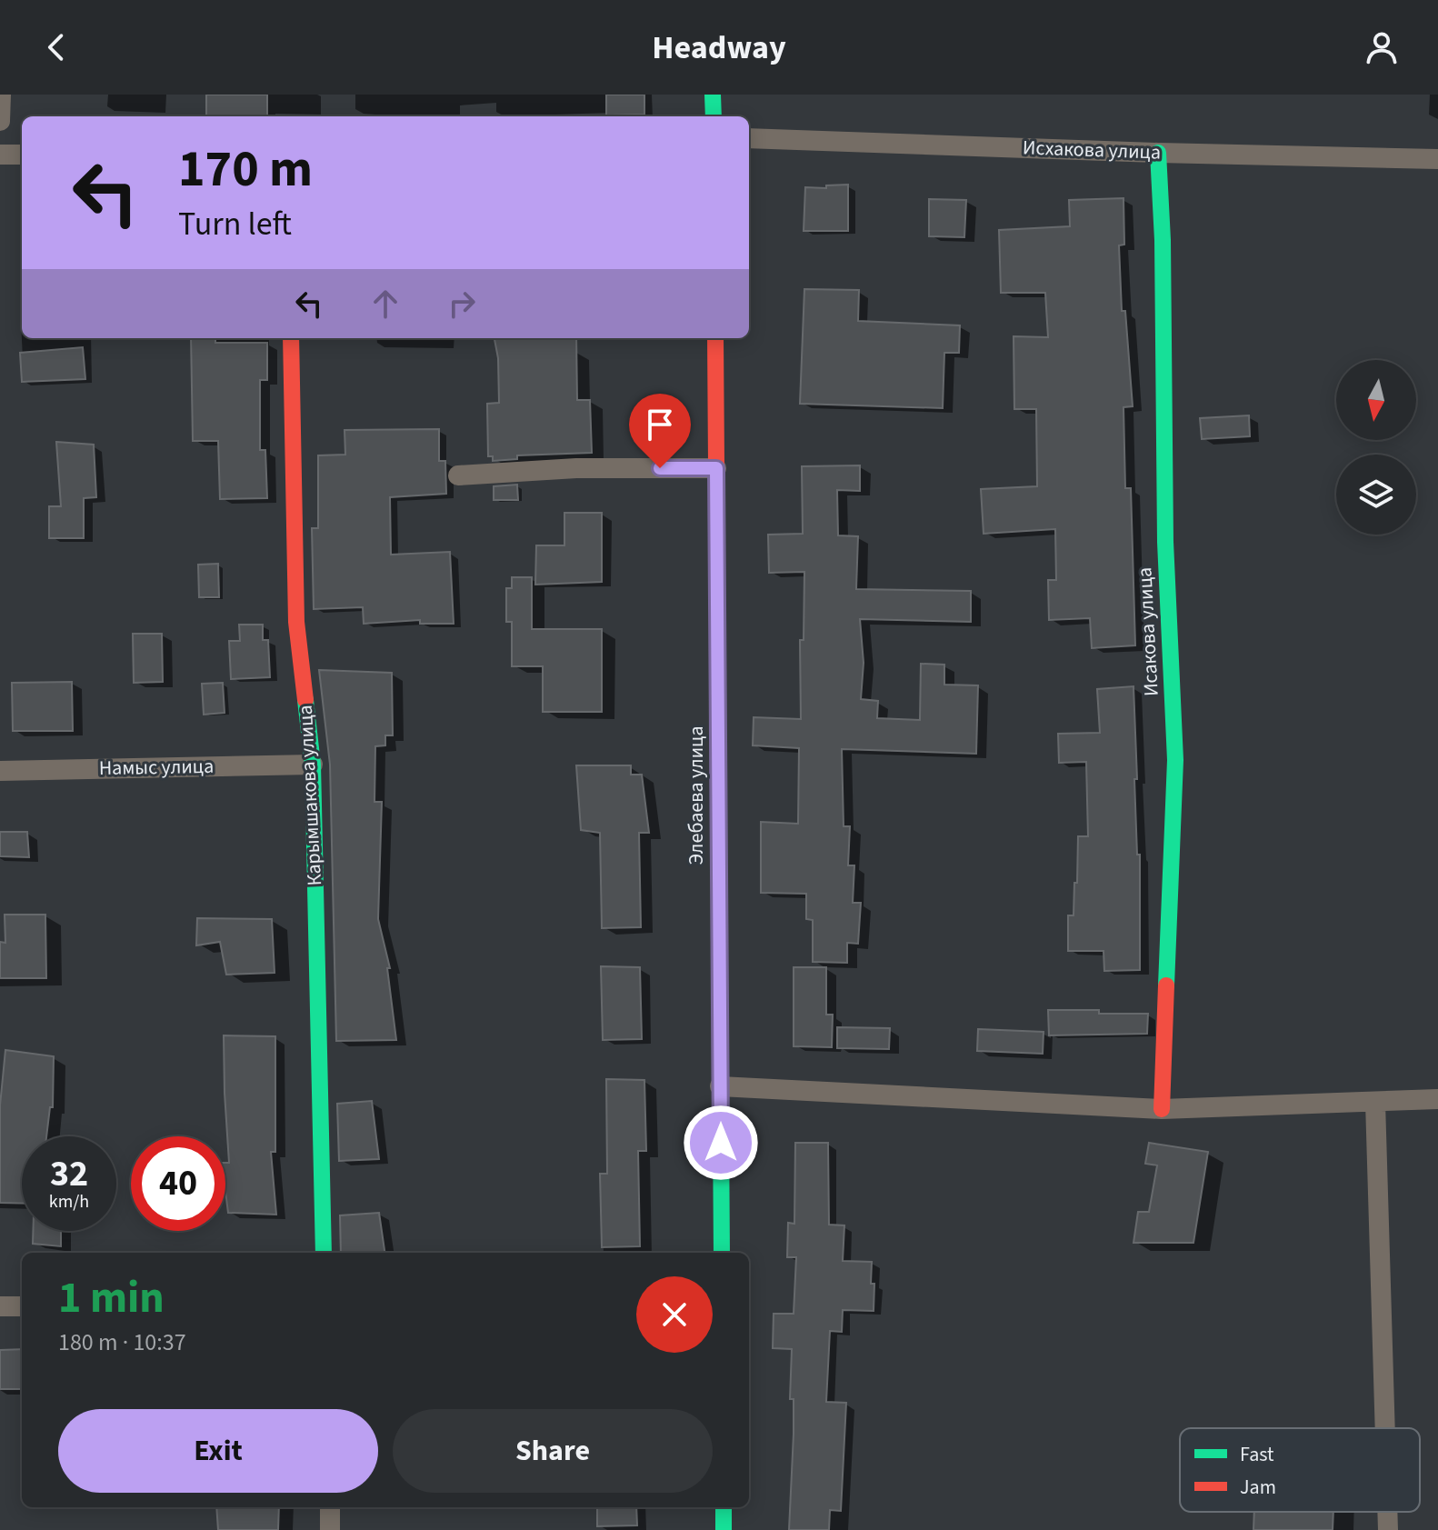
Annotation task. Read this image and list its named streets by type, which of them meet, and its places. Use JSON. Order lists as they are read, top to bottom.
{
  "streets": {
    "street": [
      "Исхакова улица",
      "Исакова улица",
      "Намыс улица",
      "Карымшакова улица",
      "Элебаева улица"
    ]
  },
  "crossings": [
    ["Исхакова улица", "Исакова улица"],
    ["Намыс улица", "Карымшакова улица"]
  ],
  "legend": ["Fast", "Jam"],
  "north": "bottom",
  "page": {
    "header": "Headway",
    "turn": ["170 m", "Turn left"],
    "speed": "32 km/h",
    "limit": "40",
    "heading": ["1 min", "180 m · 10:37"],
    "buttons": ["Exit", "Share"]
  }
}
